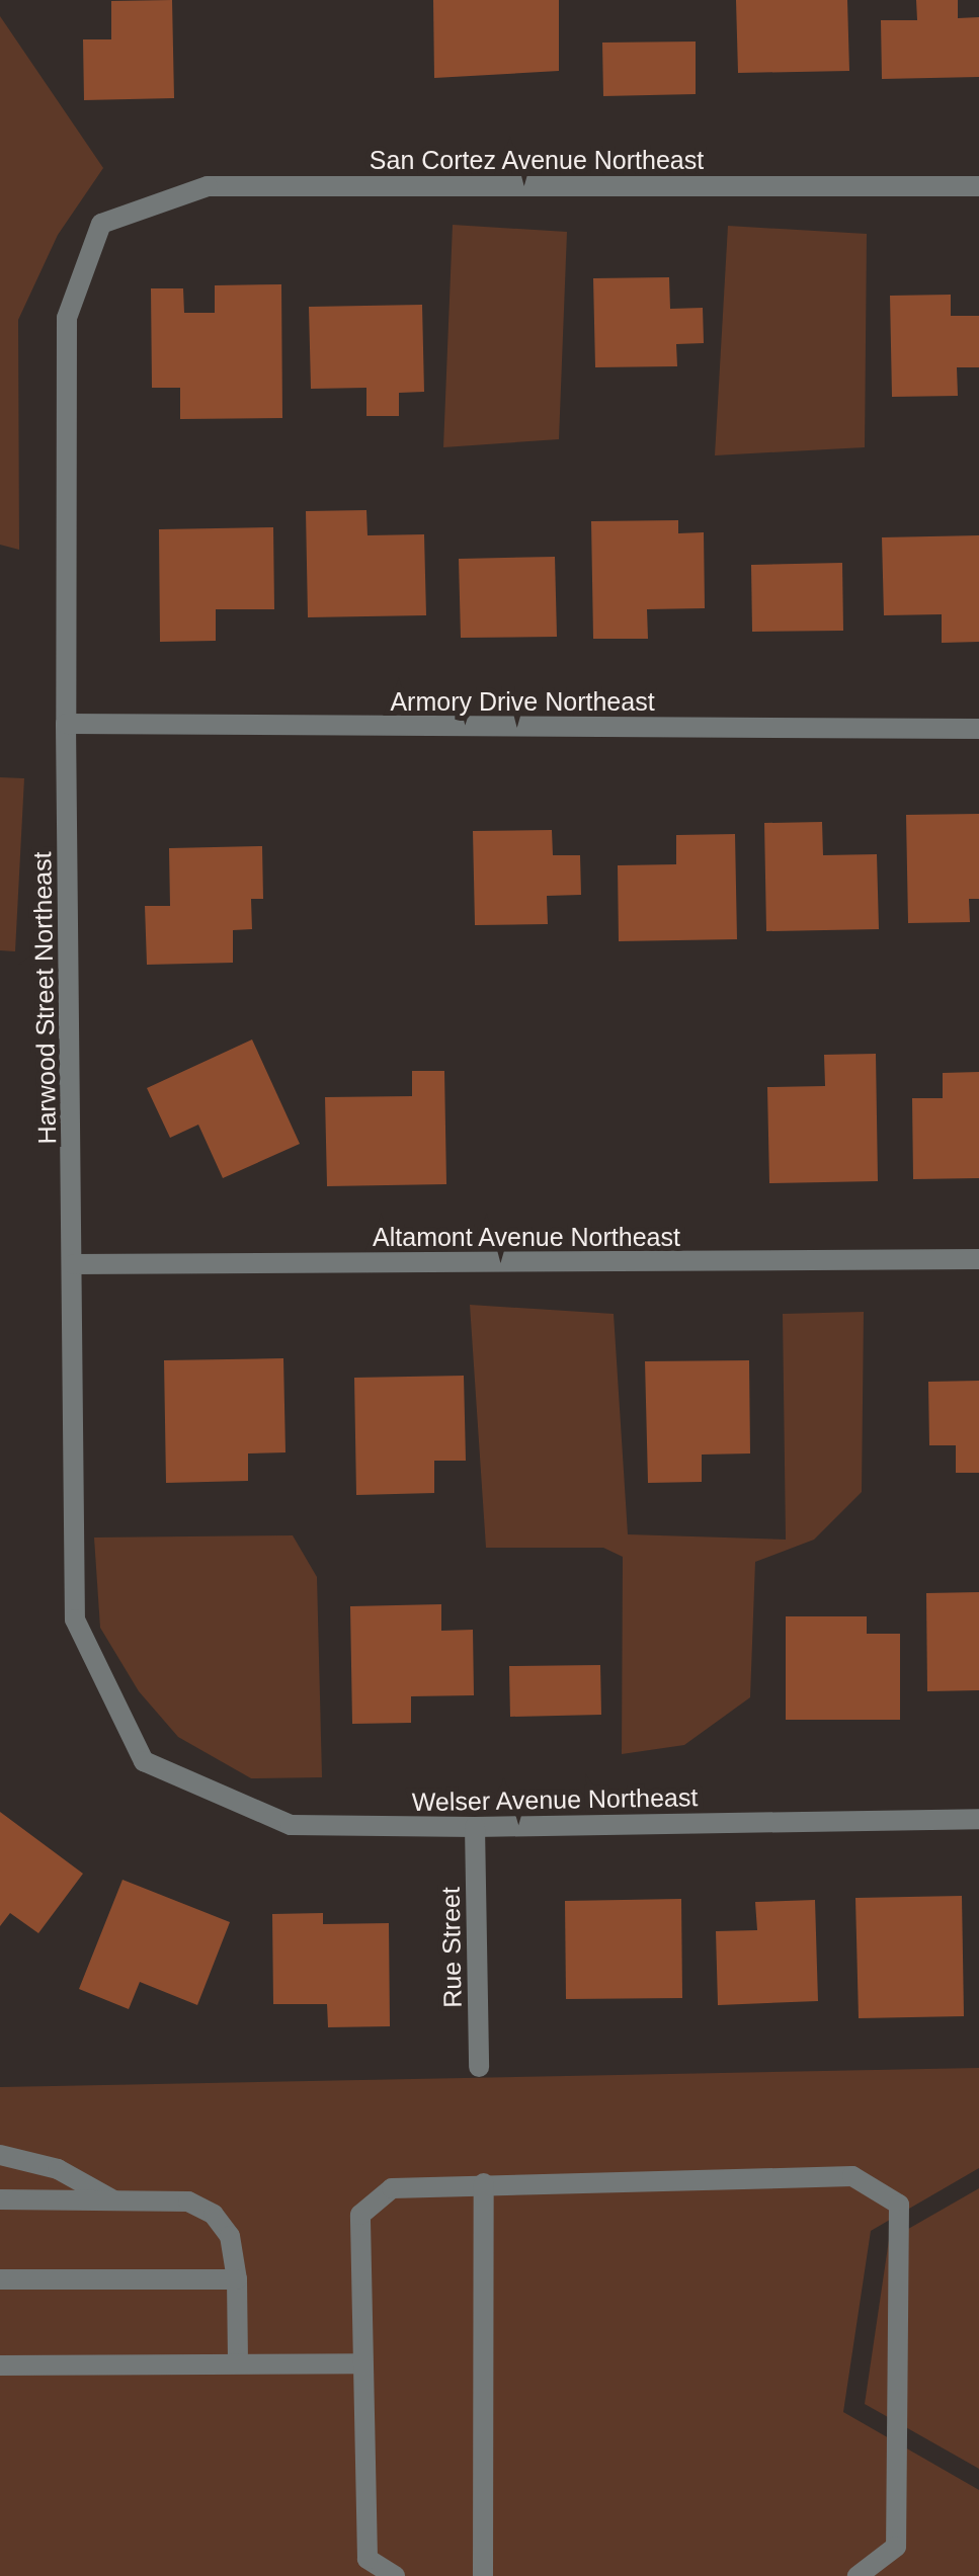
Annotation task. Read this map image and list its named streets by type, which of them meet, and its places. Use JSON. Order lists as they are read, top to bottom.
{
  "streets": {
    "street": [
      "San Cortez Avenue Northeast",
      "Armory Drive Northeast",
      "Harwood Street Northeast",
      "Altamont Avenue Northeast",
      "Welser Avenue Northeast",
      "Rue Street"
    ]
  },
  "crossings": [
    ["San Cortez Avenue Northeast", "Harwood Street Northeast"],
    ["Armory Drive Northeast", "Harwood Street Northeast"],
    ["Harwood Street Northeast", "Altamont Avenue Northeast"],
    ["Harwood Street Northeast", "Welser Avenue Northeast"],
    ["Welser Avenue Northeast", "Rue Street"]
  ]
}
